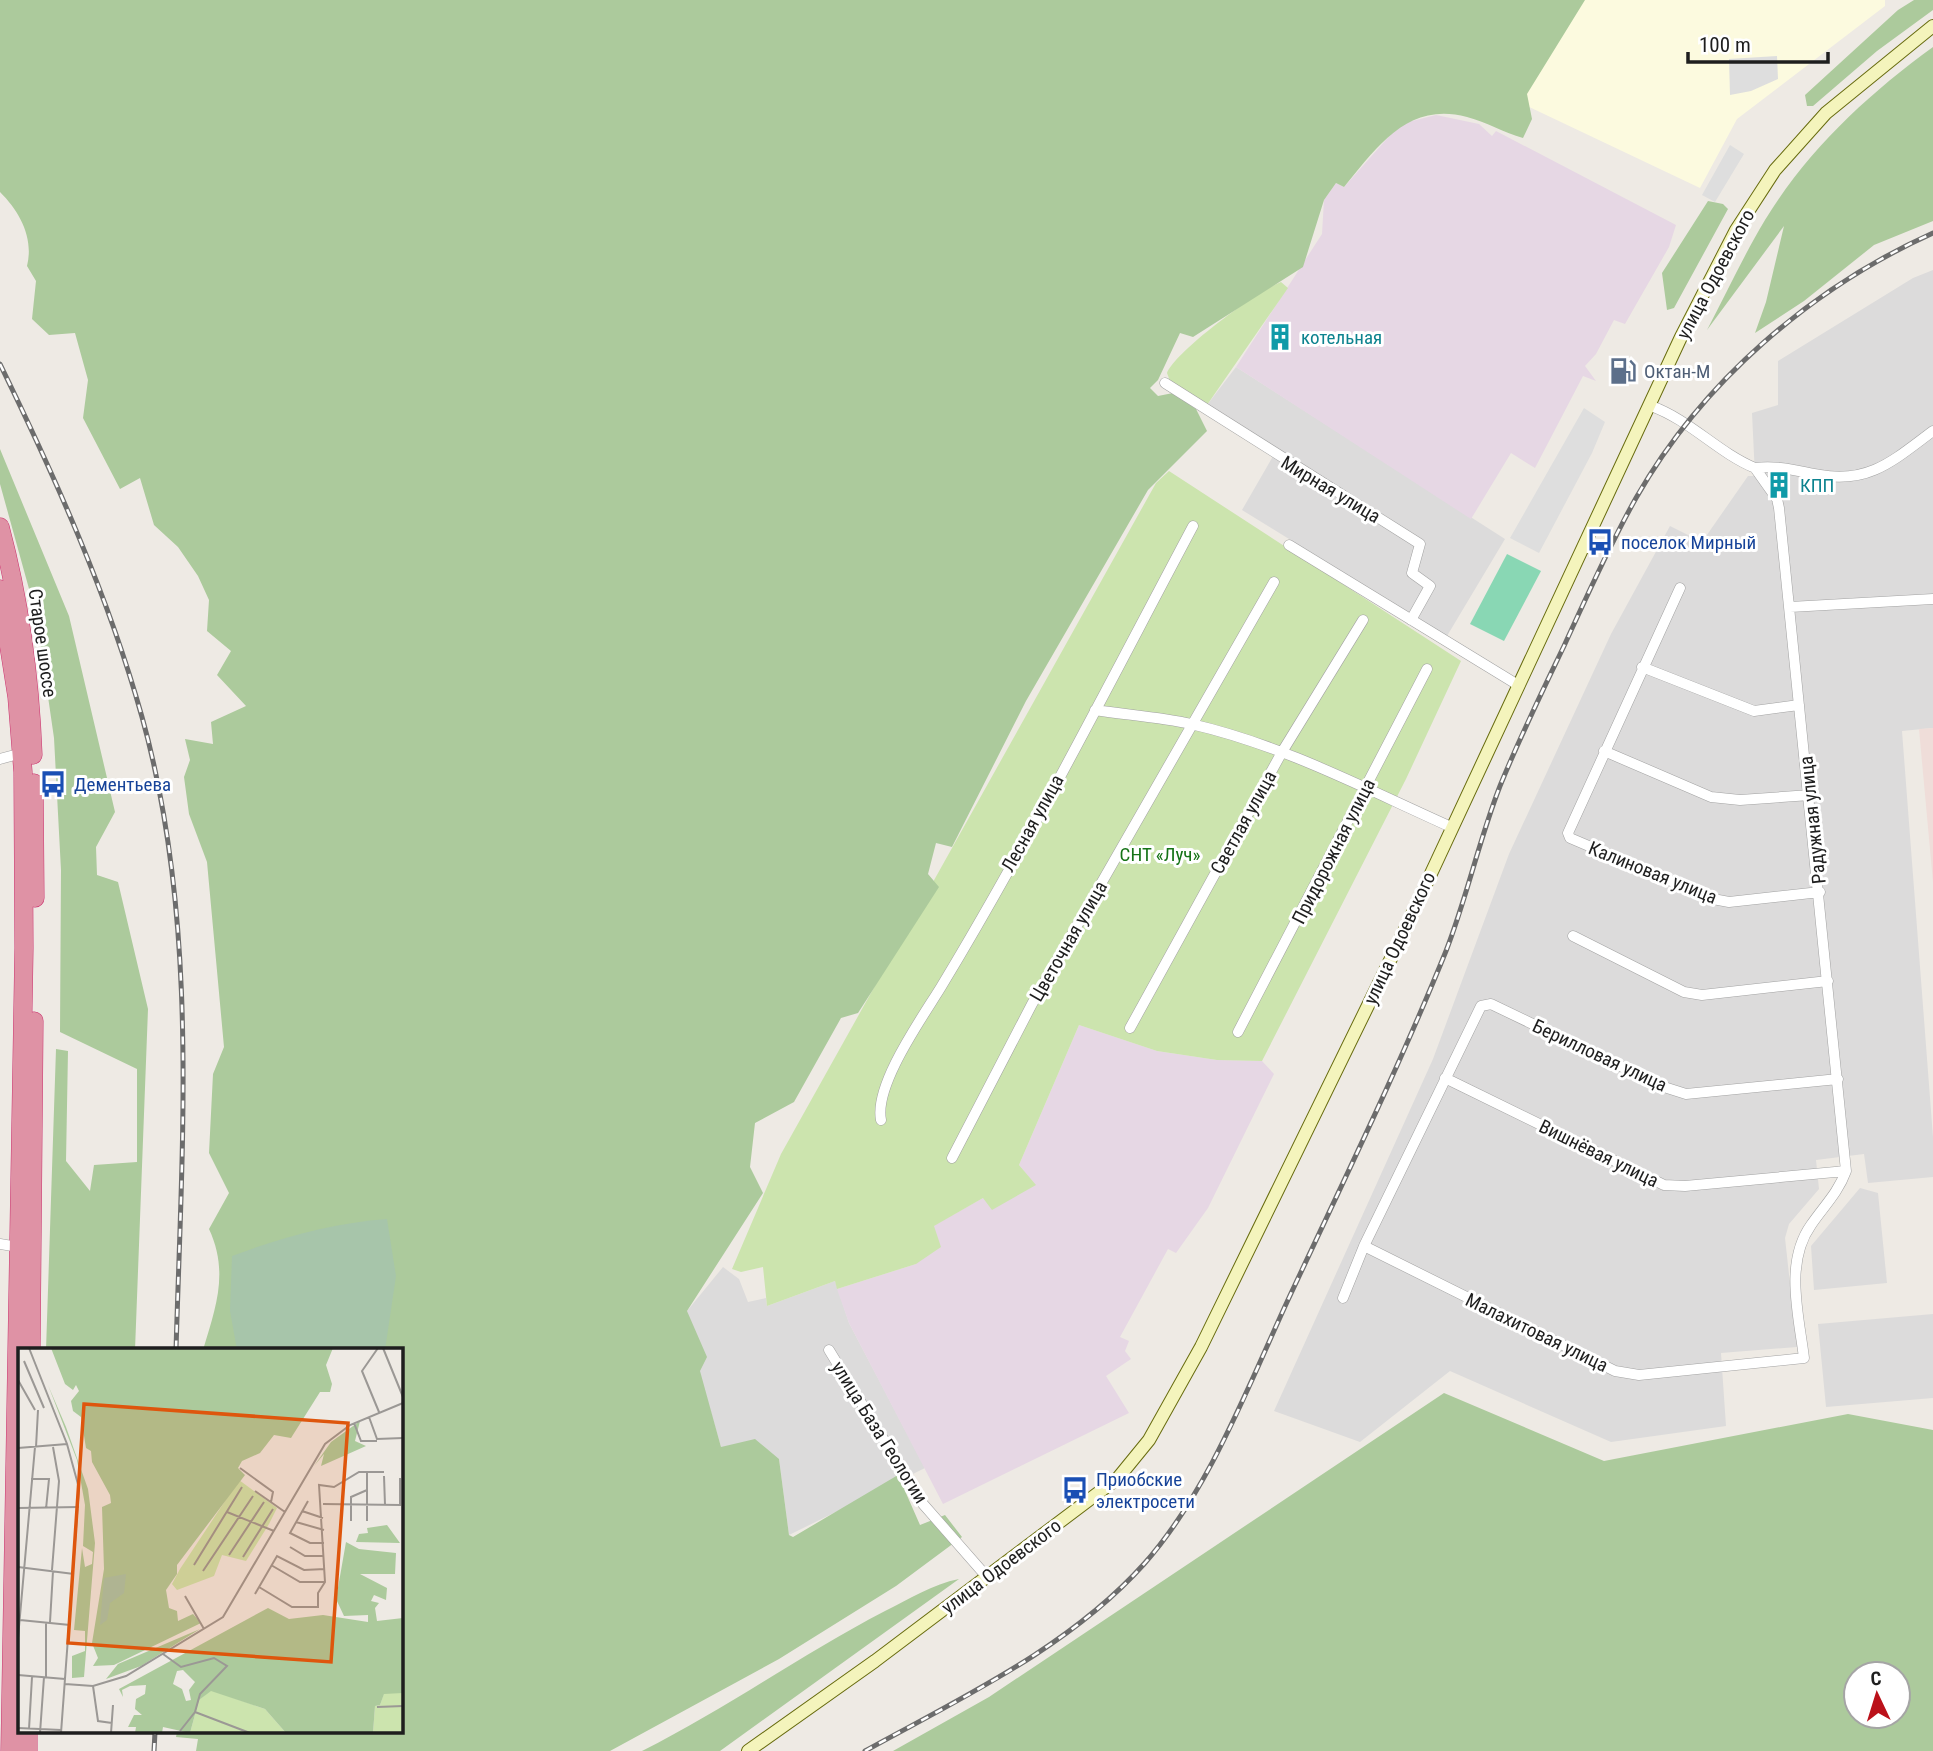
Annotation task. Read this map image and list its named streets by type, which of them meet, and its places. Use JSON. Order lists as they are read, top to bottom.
{
  "streets": {
    "highway": ["Старое шоссе"],
    "street": [
      "улица Одоевского",
      "Мирная улица",
      "Радужная улица",
      "Светлая улица",
      "Лесная улица",
      "Придорожная улица",
      "Калиновая улица",
      "Цветочная улица",
      "Берилловая улица",
      "Вишнёвая улица",
      "Малахитовая улица",
      "улица База Геологии"
    ]
  },
  "crossings": [
    ["улица Одоевского", "улица База Геологии"],
    ["Радужная улица", "Калиновая улица"],
    ["Радужная улица", "Берилловая улица"],
    ["Радужная улица", "Вишнёвая улица"],
    ["Радужная улица", "Малахитовая улица"],
    ["Берилловая улица", "Вишнёвая улица"],
    ["Вишнёвая улица", "Малахитовая улица"]
  ],
  "parks": ["СНТ «Луч»"],
  "places": {
    "building": ["котельная", "КПП"],
    "fuel station": ["Октан-М"],
    "bus stop": ["поселок Мирный", "Дементьева", "Приобские электросети"]
  },
  "scale_bar": "100 m",
  "north": "top"
}
